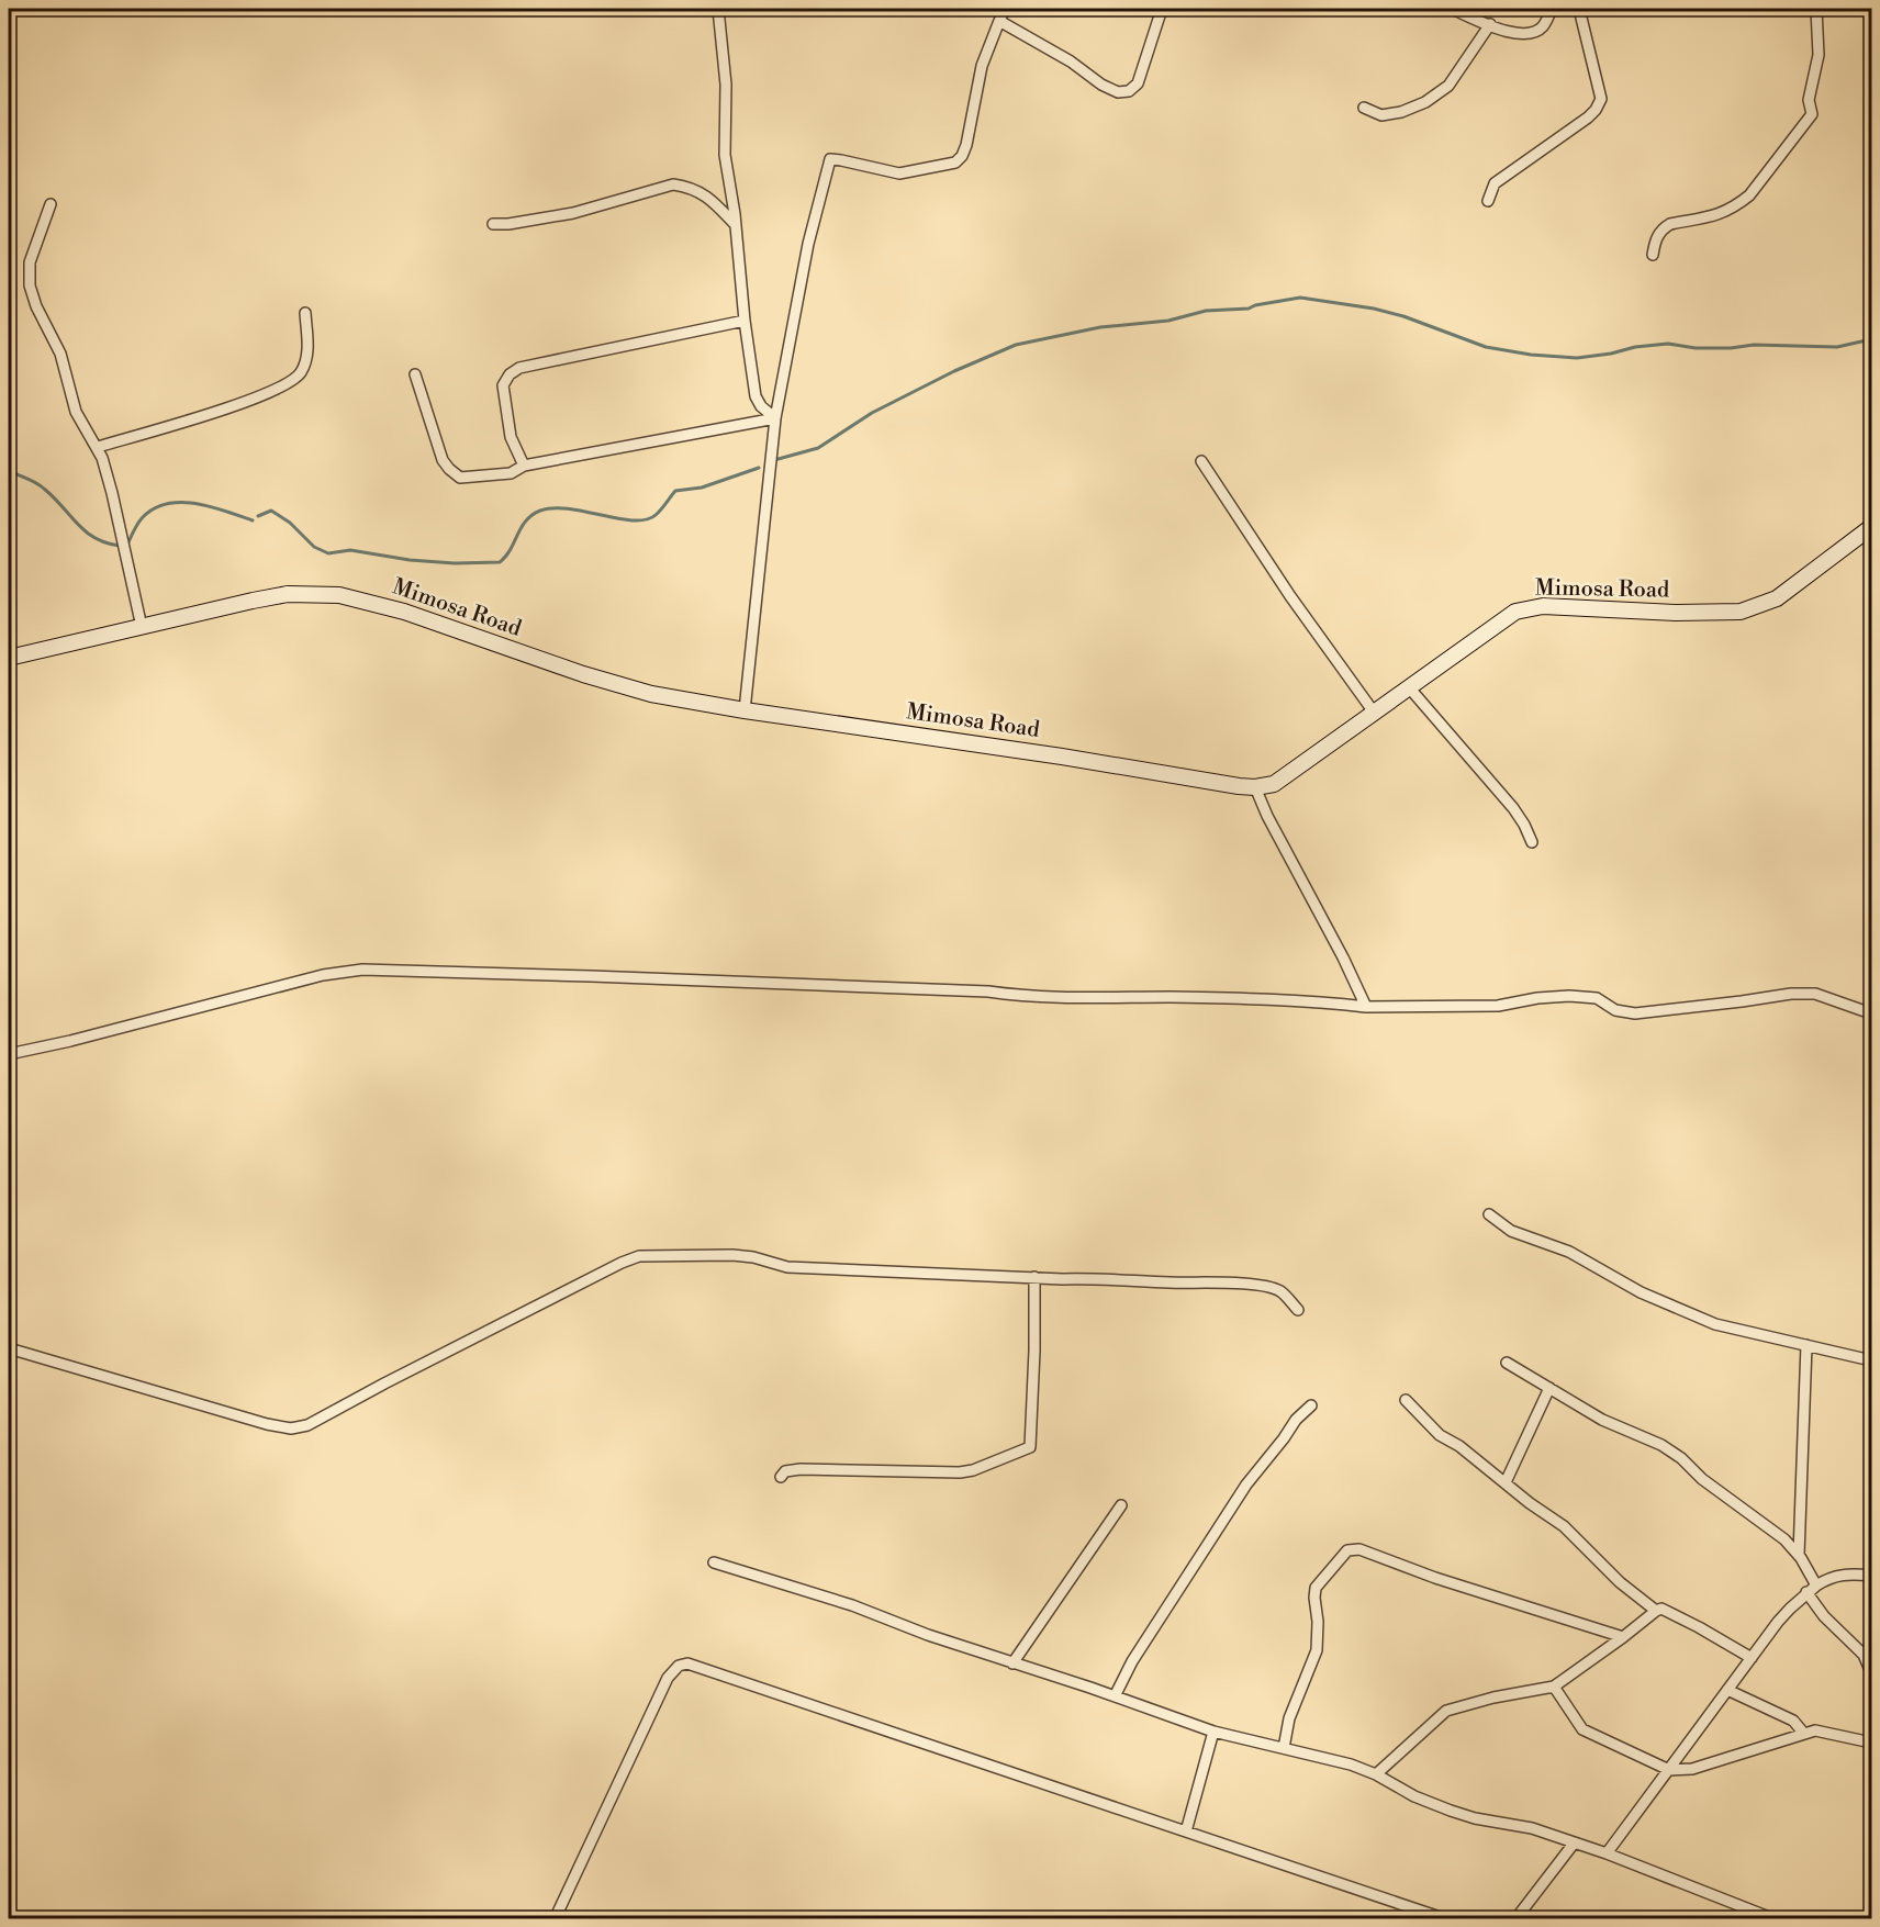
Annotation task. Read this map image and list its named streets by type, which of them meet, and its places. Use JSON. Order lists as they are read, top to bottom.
{
  "streets": {
    "street": ["Mimosa Road"]
  }
}
